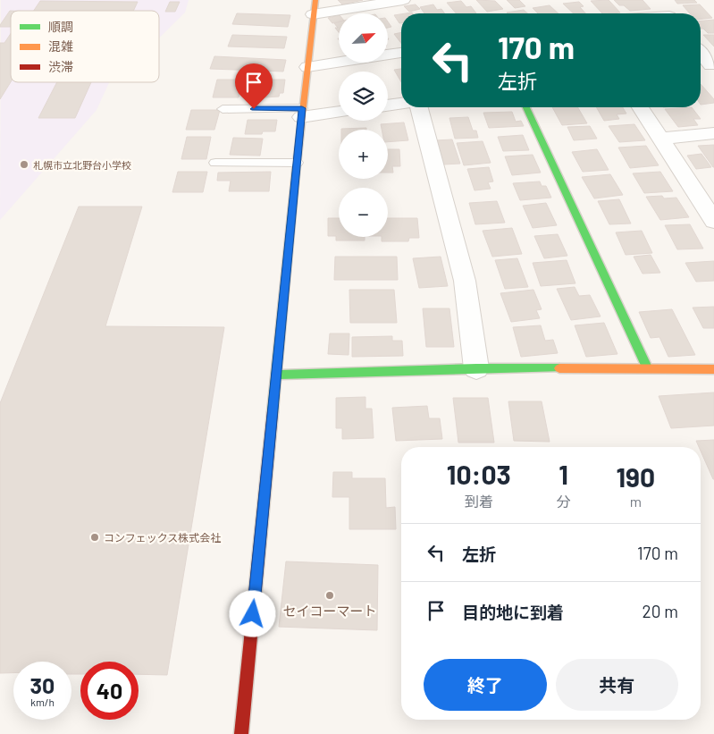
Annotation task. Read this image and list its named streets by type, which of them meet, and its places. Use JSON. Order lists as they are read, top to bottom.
{
  "places": ["札幌市立北野台小学校", "コンフェックス株式会社", "セイコーマート"],
  "legend": ["順調", "混雑", "渋滞"],
  "north": "top right",
  "page": {
    "map_buttons": ["+", "−"],
    "turn": ["170 m", "左折"],
    "eta": [
      "10:03",
      "到着",
      "1",
      "分",
      "190",
      "m"
    ],
    "list": [
      {
        "name": "左折",
        "value": "170 m"
      },
      {
        "name": "目的地に到着",
        "value": "20 m"
      }
    ],
    "buttons": ["終了", "共有"],
    "speed": "30 km/h",
    "limit": "40"
  }
}
